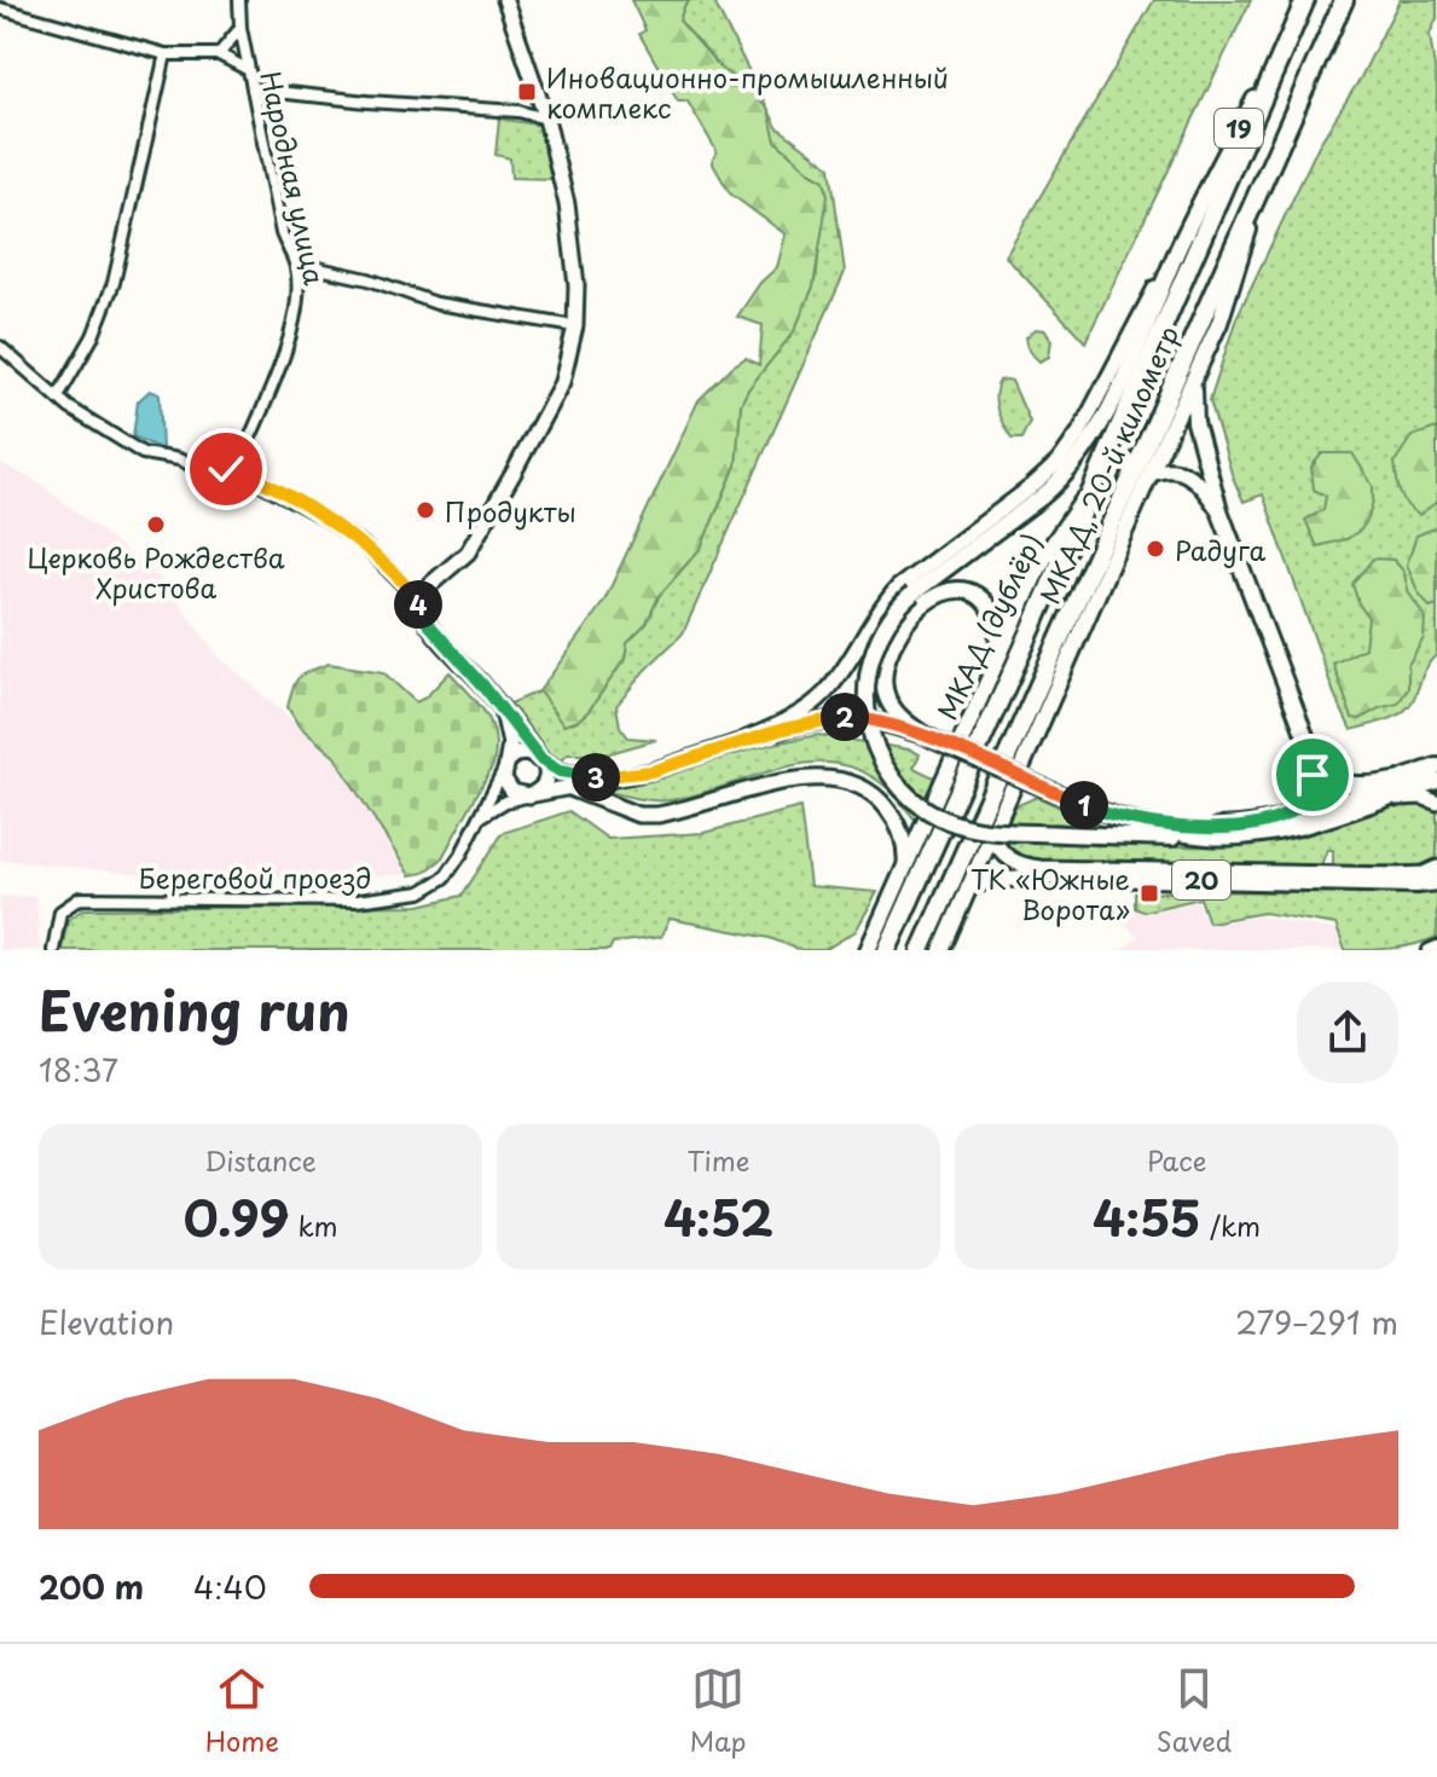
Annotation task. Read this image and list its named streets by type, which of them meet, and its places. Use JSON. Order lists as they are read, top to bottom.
{
  "streets": {
    "highway": ["МКАД, 20-й километр"],
    "main road": ["19", "МКАД (дублёр)", "20"],
    "street": ["Народная улица", "Береговой проезд"]
  },
  "crossings": [
    ["19", "МКАД, 20-й километр"],
    ["19", "20"],
    ["МКАД, 20-й километр", "МКАД (дублёр)"]
  ],
  "places": {
    "transit": ["Иновационно-промышленный комплекс", "ТК «Южные Ворота»"],
    "other": ["Продукты", "Церковь Рождества Христова", "Радуга"]
  },
  "page": {
    "pins": [
      "4",
      "2",
      "3",
      "1"
    ],
    "heading": ["Evening run", "18:37"],
    "stats": [
      ["Distance", "0.99 km"],
      ["Time", "4:52"],
      ["Pace", "4:55 /km"]
    ],
    "chart": ["Elevation", "279–291 m"],
    "list": [
      {
        "name": "200 m",
        "note": "4:40"
      }
    ],
    "tabs": ["Home", "Map", "Saved"]
  }
}
